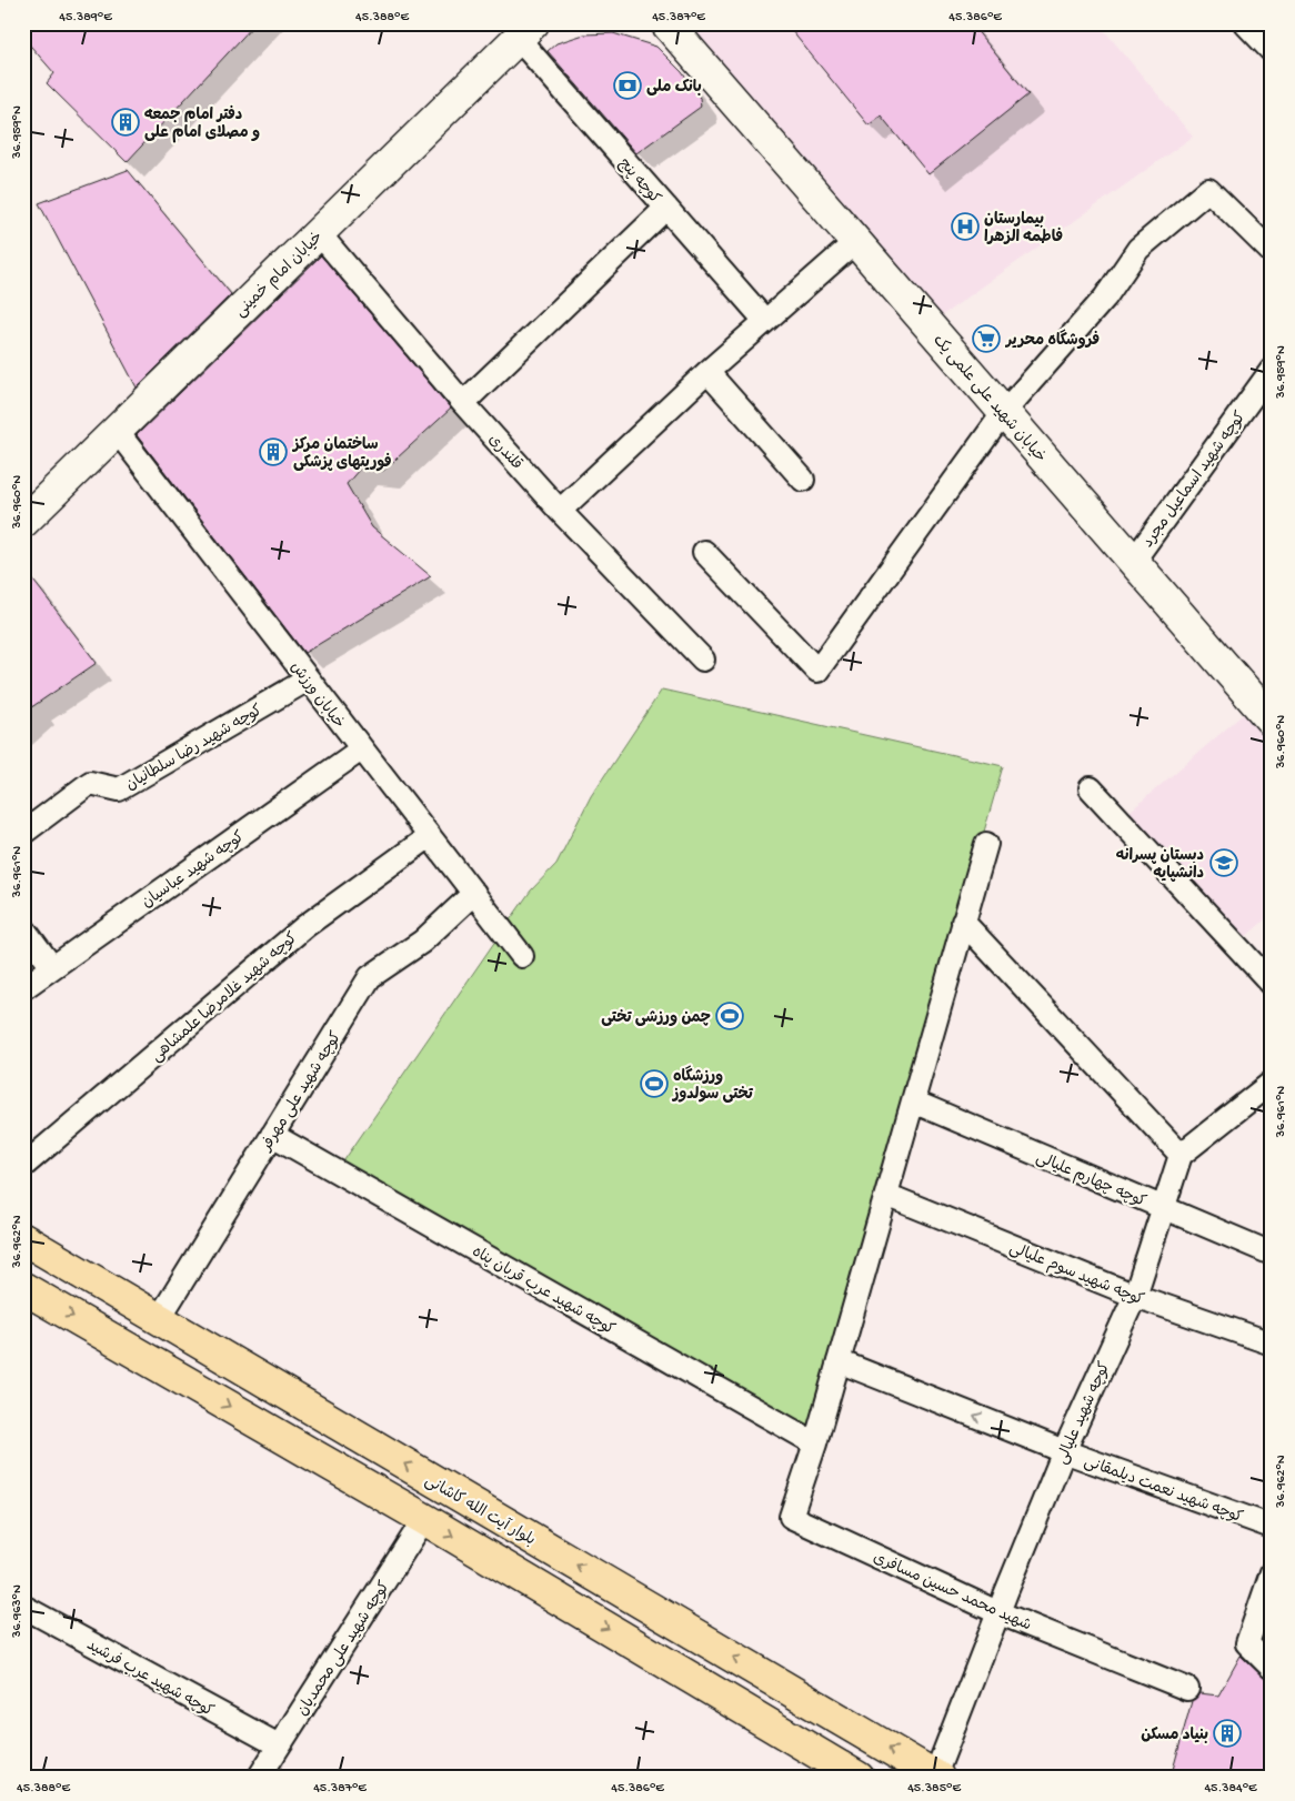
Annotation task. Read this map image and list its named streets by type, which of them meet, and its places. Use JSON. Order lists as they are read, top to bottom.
{
  "streets": {
    "main road": ["خیابان امام خمینی", "خیابان شهید علی علمی یک", "بلوار آیت الله کاشانی"],
    "street": [
      "کوچه پنج",
      "قلندری",
      "کوچه شهید اسماعیل مجرد",
      "خیابان ورزش",
      "کوچه شهید رضا سلطانیان",
      "کوچه شهید عباسیان",
      "کوچه شهید غلامرضا علمشاهی",
      "کوچه شهید علی مهرفر",
      "کوچه چهارم علیالی",
      "کوچه شهید سوم علیالی",
      "کوچه شهید عرب قربان پناه",
      "کوچه شهید علیالی",
      "کوچه شهید نعمت دیلمقانی",
      "شهید محمد حسین مسافری",
      "کوچه شهید علی محمدیان",
      "کوچه شهید عرب فرشید"
    ]
  },
  "crossings": [
    ["کوچه پنج", "خیابان امام خمینی"],
    ["خیابان امام خمینی", "قلندری"],
    ["خیابان امام خمینی", "خیابان ورزش"],
    ["خیابان شهید علی علمی یک", "کوچه شهید اسماعیل مجرد"],
    ["خیابان ورزش", "کوچه شهید رضا سلطانیان"],
    ["خیابان ورزش", "کوچه شهید عباسیان"],
    ["خیابان ورزش", "کوچه شهید غلامرضا علمشاهی"],
    ["خیابان ورزش", "کوچه شهید علی مهرفر"],
    ["کوچه شهید علی مهرفر", "کوچه شهید عرب قربان پناه"],
    ["کوچه شهید علی مهرفر", "بلوار آیت الله کاشانی"],
    ["کوچه چهارم علیالی", "کوچه شهید علیالی"],
    ["کوچه شهید سوم علیالی", "کوچه شهید علیالی"],
    ["کوچه شهید عرب قربان پناه", "شهید محمد حسین مسافری"],
    ["کوچه شهید علیالی", "کوچه شهید نعمت دیلمقانی"],
    ["کوچه شهید علیالی", "بلوار آیت الله کاشانی"],
    ["کوچه شهید علیالی", "شهید محمد حسین مسافری"],
    ["کوچه شهید علی محمدیان", "کوچه شهید عرب فرشید"]
  ],
  "one_way": ["کوچه شهید نعمت دیلمقانی"],
  "places": {
    "bank": ["بانک ملی"],
    "building": ["دفتر امام جمعه و مصلای امام علی", "ساختمان مرکز فوریتهای پزشکی", "بنیاد مسکن"],
    "hospital": ["بیمارستان فاطمه الزهرا"],
    "supermarket": ["فروشگاه محریر"],
    "school or university": ["دبستان پسرانه دانشپایه"],
    "sports": ["چمن ورزشی تختی", "ورزشگاه تختی سولدوز"]
  },
  "coordinates": [
    "45.389°E",
    "45.388°E",
    "45.387°E",
    "45.386°E",
    "36.959°N",
    "36.960°N",
    "36.961°N",
    "36.962°N",
    "36.963°N",
    "45.385°E",
    "45.384°E"
  ]
}
